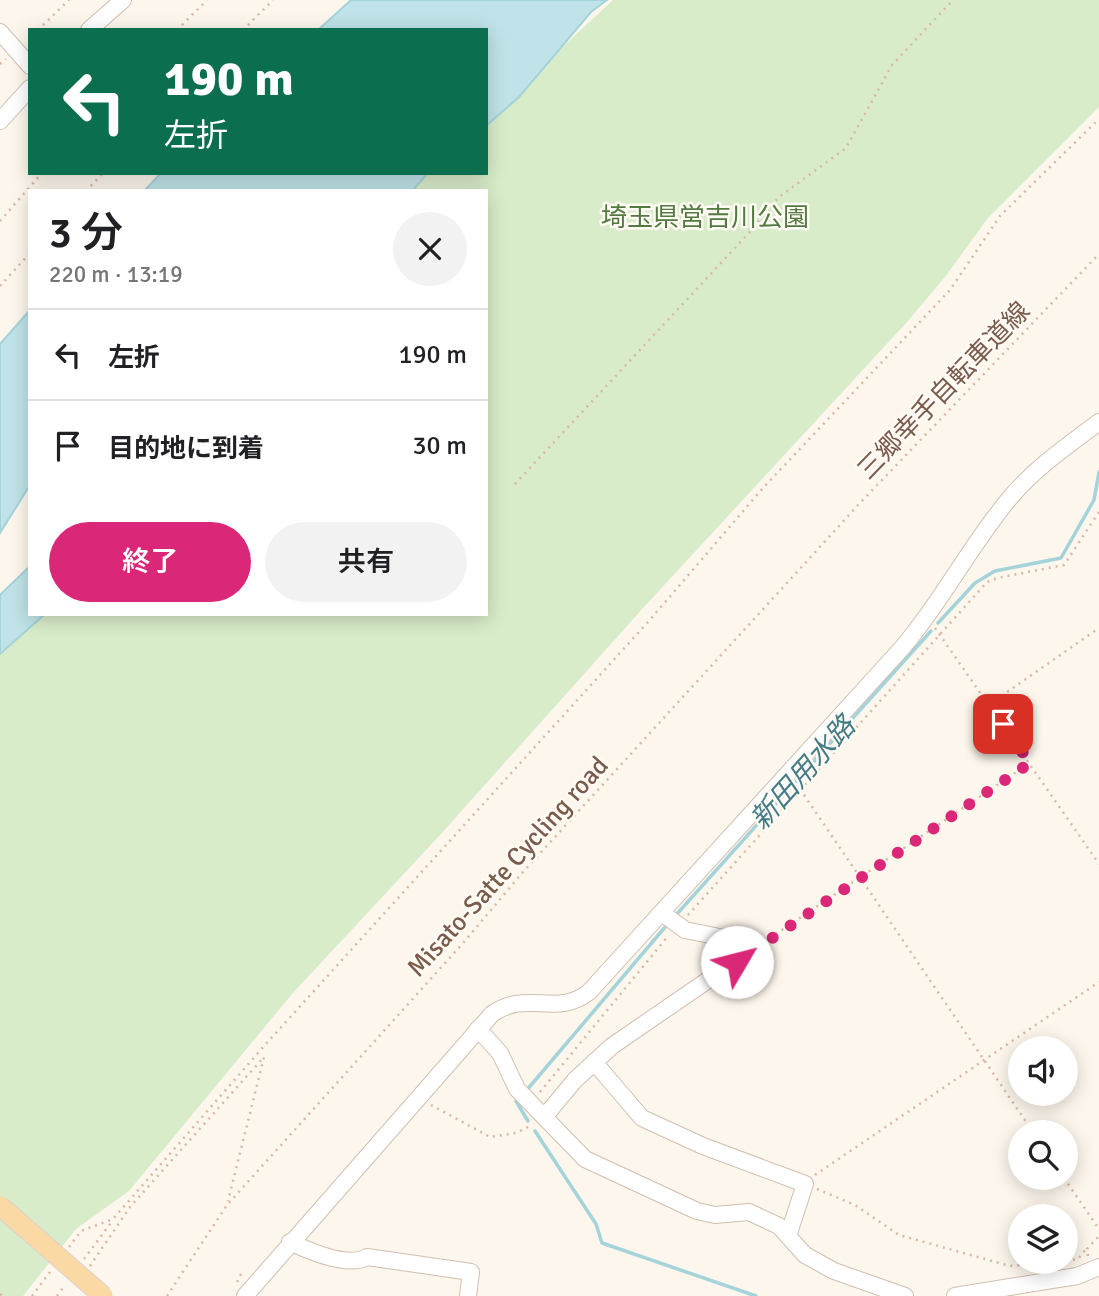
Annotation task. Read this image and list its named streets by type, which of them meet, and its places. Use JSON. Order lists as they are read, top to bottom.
{
  "streets": {
    "path": ["三郷幸手自転車道線"]
  },
  "water": ["新田用水路"],
  "parks": ["埼玉県営吉川公園"],
  "page": {
    "turn": ["190 m", "左折"],
    "heading": ["3 分", "220 m · 13:19"],
    "list": [
      {
        "name": "左折",
        "value": "190 m"
      },
      {
        "name": "目的地に到着",
        "value": "30 m"
      }
    ],
    "buttons": ["終了", "共有"]
  }
}
